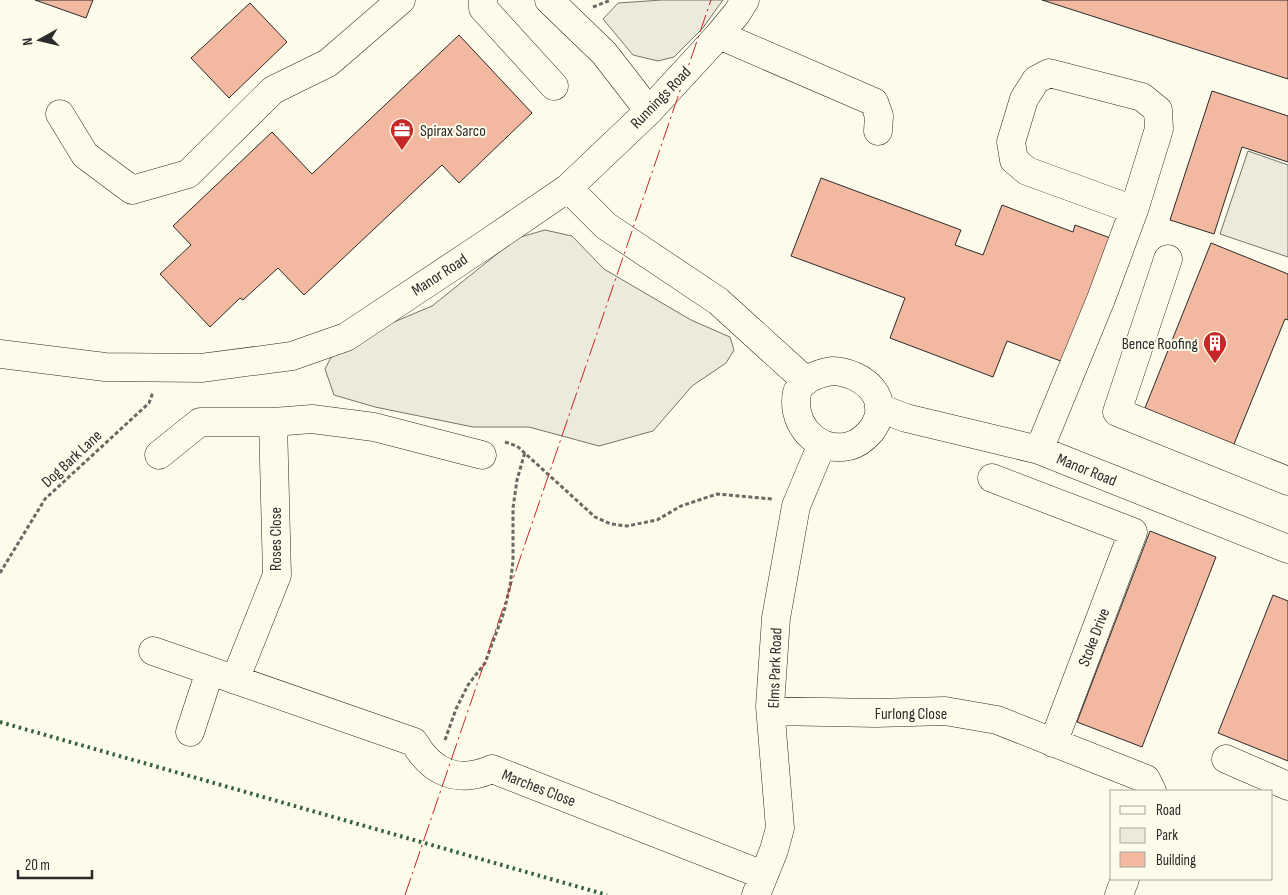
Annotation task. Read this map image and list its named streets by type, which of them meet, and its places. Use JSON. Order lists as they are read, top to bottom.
{
  "streets": {
    "street": [
      "Runnings Road",
      "Manor Road",
      "Roses Close",
      "Stoke Drive",
      "Elms Park Road",
      "Furlong Close",
      "Marches Close"
    ],
    "path": ["Dog Bark Lane"]
  },
  "crossings": [
    ["Runnings Road", "Manor Road"],
    ["Manor Road", "Dog Bark Lane"],
    ["Manor Road", "Elms Park Road"],
    ["Roses Close", "Marches Close"],
    ["Stoke Drive", "Furlong Close"],
    ["Elms Park Road", "Furlong Close"],
    ["Elms Park Road", "Marches Close"]
  ],
  "places": {
    "office": ["Spirax Sarco"],
    "building": ["Bence Roofing"]
  },
  "legend": ["Road", "Park", "Building"],
  "scale_bar": "20 m",
  "north": "left"
}
